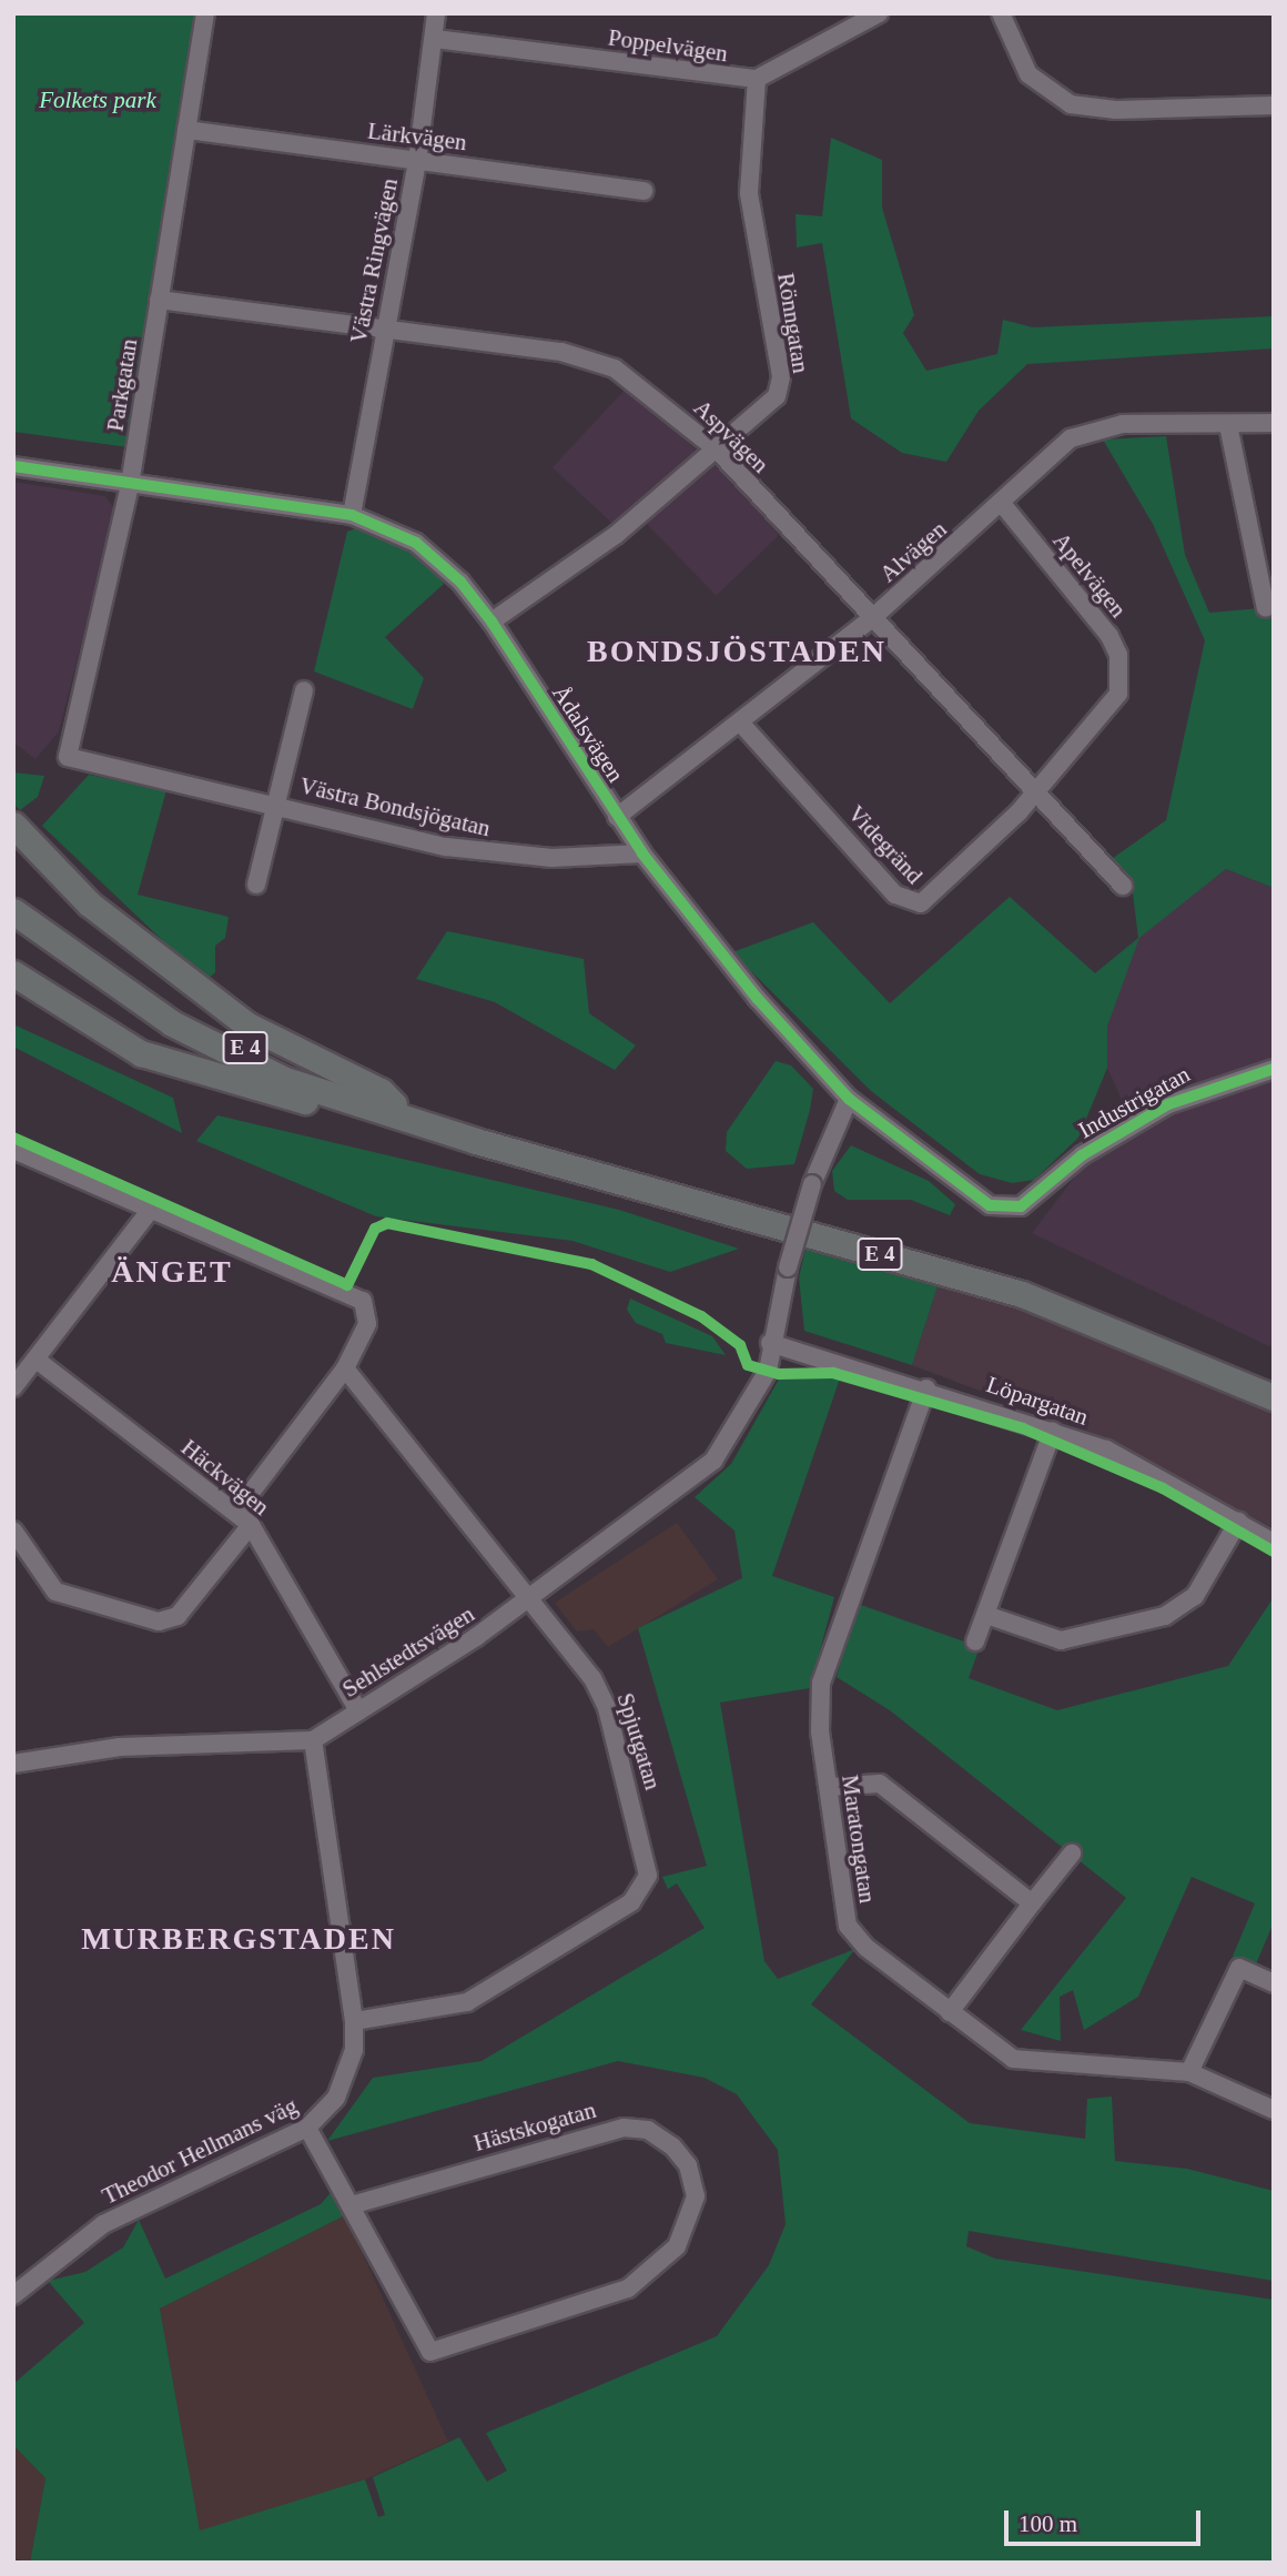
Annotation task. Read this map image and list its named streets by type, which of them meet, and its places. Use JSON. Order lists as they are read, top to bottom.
{
  "streets": {
    "highway": ["E 4"],
    "street": [
      "Poppelvägen",
      "Lärkvägen",
      "Västra Ringvägen",
      "Rönngatan",
      "Parkgatan",
      "Aspvägen",
      "Alvägen",
      "Apelvägen",
      "Ådalsvägen",
      "Västra Bondsjögatan",
      "Videgränd",
      "Industrigatan",
      "Löpargatan",
      "Häckvägen",
      "Sehlstedtsvägen",
      "Spjutgatan",
      "Maratongatan",
      "Hästskogatan",
      "Theodor Hellmans väg"
    ]
  },
  "crossings": [
    ["Poppelvägen", "Västra Ringvägen"],
    ["Poppelvägen", "Rönngatan"],
    ["Lärkvägen", "Västra Ringvägen"],
    ["Lärkvägen", "Parkgatan"],
    ["Västra Ringvägen", "Aspvägen"],
    ["Västra Ringvägen", "Ådalsvägen"],
    ["Rönngatan", "Aspvägen"],
    ["Rönngatan", "Ådalsvägen"],
    ["Parkgatan", "Aspvägen"],
    ["Parkgatan", "Ådalsvägen"],
    ["Parkgatan", "Västra Bondsjögatan"],
    ["Aspvägen", "Alvägen"],
    ["Aspvägen", "Apelvägen"],
    ["Aspvägen", "Videgränd"],
    ["Alvägen", "Apelvägen"],
    ["Alvägen", "Ådalsvägen"],
    ["Alvägen", "Videgränd"],
    ["Apelvägen", "Videgränd"],
    ["Ådalsvägen", "Västra Bondsjögatan"],
    ["Ådalsvägen", "Industrigatan"],
    ["Ådalsvägen", "Sehlstedtsvägen"],
    ["Löpargatan", "Sehlstedtsvägen"],
    ["Löpargatan", "Maratongatan"],
    ["Häckvägen", "Sehlstedtsvägen"],
    ["Sehlstedtsvägen", "Spjutgatan"],
    ["Sehlstedtsvägen", "Theodor Hellmans väg"],
    ["Spjutgatan", "Theodor Hellmans väg"]
  ],
  "districts": ["BONDSJÖSTADEN", "ÄNGET", "MURBERGSTADEN"],
  "parks": ["Folkets park"],
  "scale_bar": "100 m"
}
